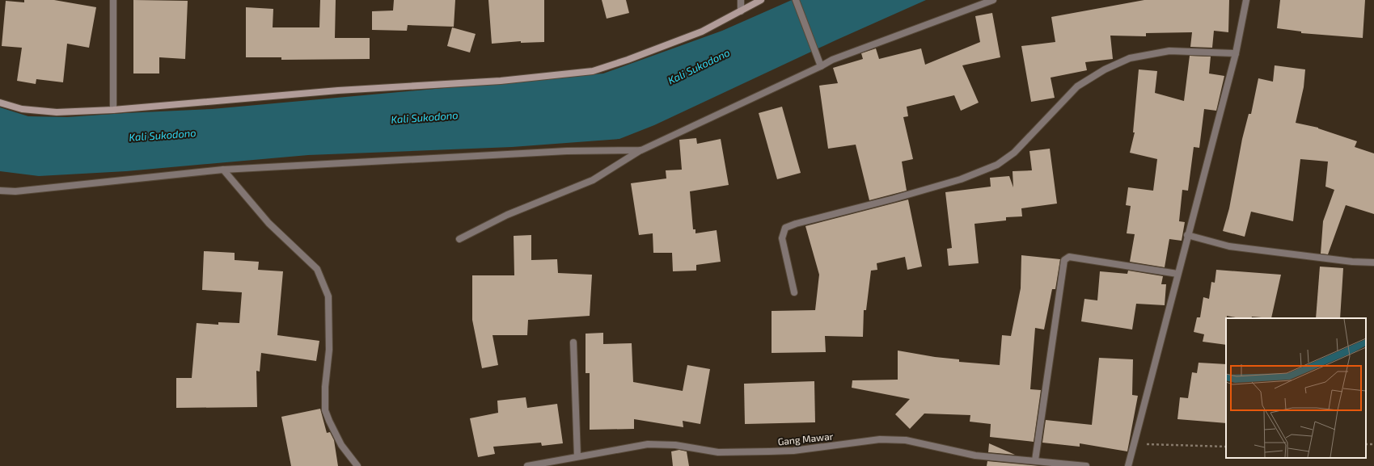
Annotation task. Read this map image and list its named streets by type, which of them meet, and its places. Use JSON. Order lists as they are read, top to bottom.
{
  "streets": {
    "street": ["Gang Mawar"]
  },
  "water": ["Kali Sukodono"]
}
